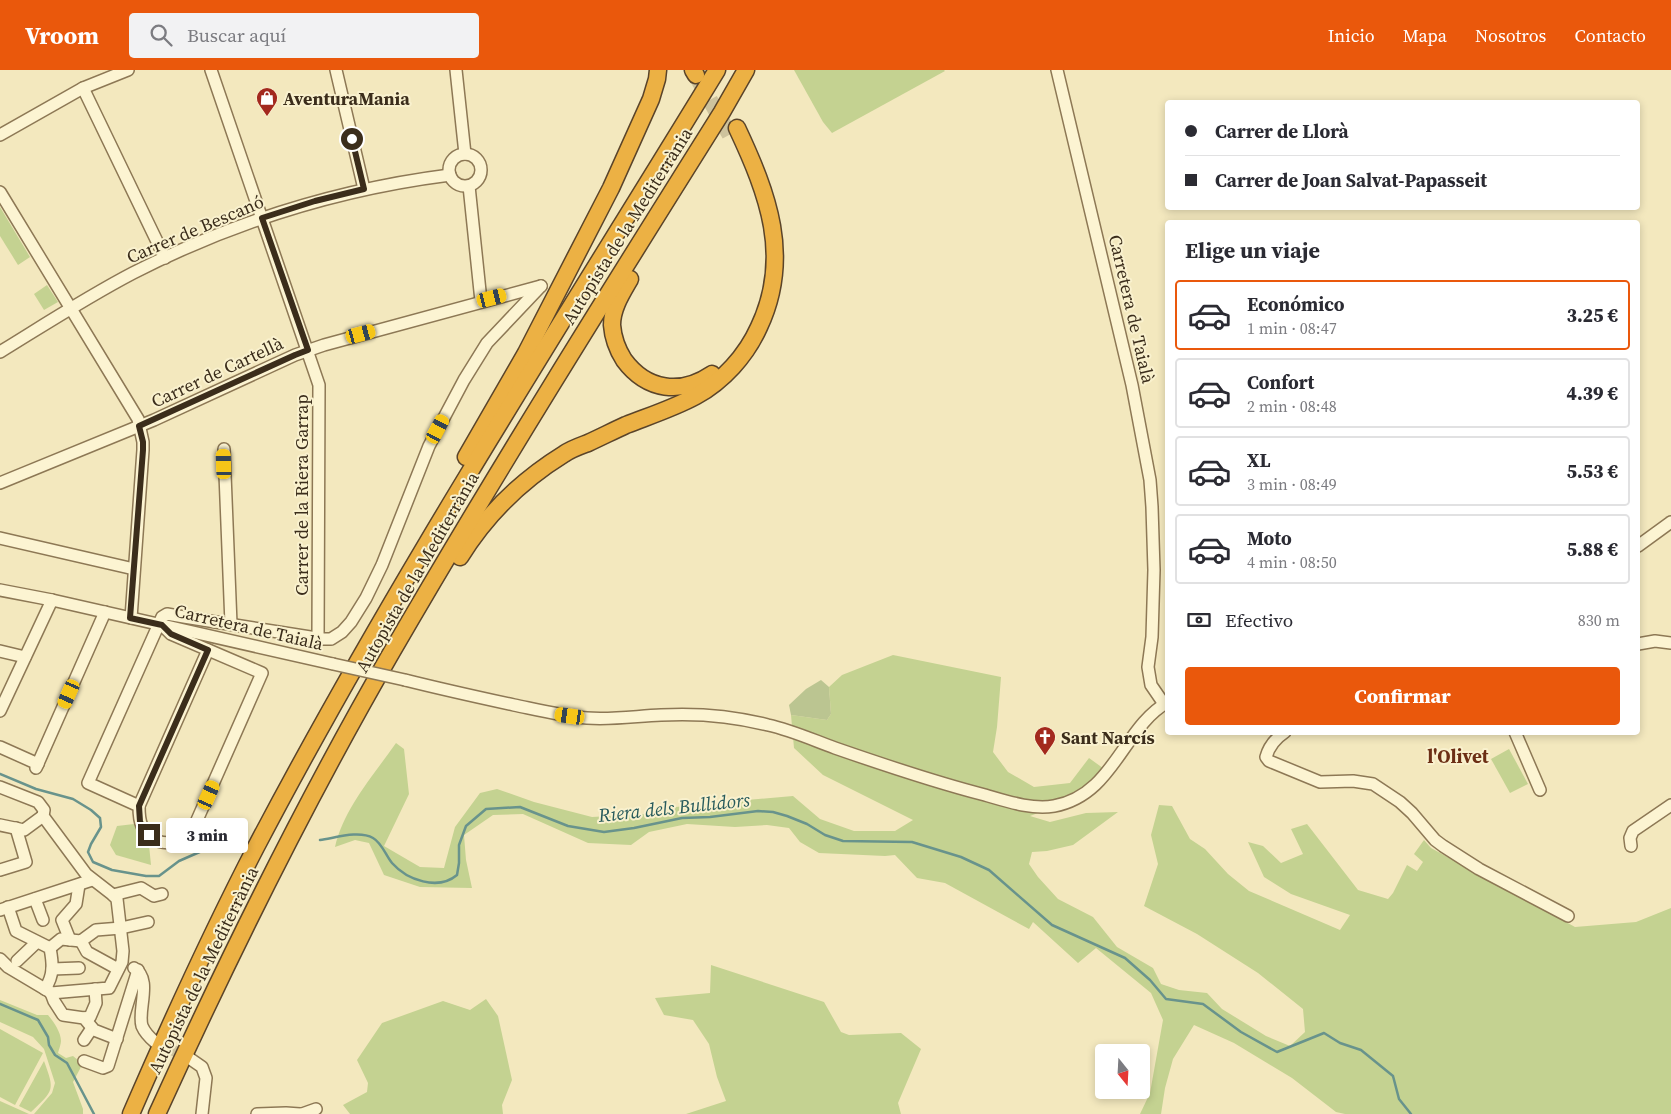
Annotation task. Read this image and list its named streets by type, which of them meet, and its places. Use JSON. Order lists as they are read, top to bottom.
{
  "streets": {
    "highway": ["Autopista de la Mediterrània"],
    "street": [
      "Carrer de Bescanó",
      "Carretera de Taialà",
      "Carrer de Cartellà",
      "Carrer de la Riera Garrap"
    ]
  },
  "crossings": [
    ["Carrer de Bescanó", "Carrer de la Riera Garrap"],
    ["Carretera de Taialà", "Carrer de Cartellà"],
    ["Carretera de Taialà", "Carrer de la Riera Garrap"],
    ["Carrer de Cartellà", "Carrer de la Riera Garrap"]
  ],
  "districts": ["l'Olivet"],
  "water": ["Riera dels Bullidors"],
  "places": {
    "shop": ["AventuraMania"],
    "church": ["Sant Narcís"]
  },
  "north": "bottom",
  "page": {
    "header": "Vroom",
    "search": "Buscar aquí",
    "nav": [
      "Inicio",
      "Mapa",
      "Nosotros",
      "Contacto"
    ],
    "banner": ["Carrer de Llorà", "Carrer de Joan Salvat-Papasseit"],
    "heading": "Elige un viaje",
    "list": [
      {
        "name": "Económico",
        "note": "1 min · 08:47",
        "value": "3.25 €"
      },
      {
        "name": "Confort",
        "note": "2 min · 08:48",
        "value": "4.39 €"
      },
      {
        "name": "XL",
        "note": "3 min · 08:49",
        "value": "5.53 €"
      },
      {
        "name": "Moto",
        "note": "4 min · 08:50",
        "value": "5.88 €"
      }
    ],
    "pay": ["Efectivo", "830 m"],
    "buttons": "Confirmar",
    "bubble": "3 min"
  }
}
